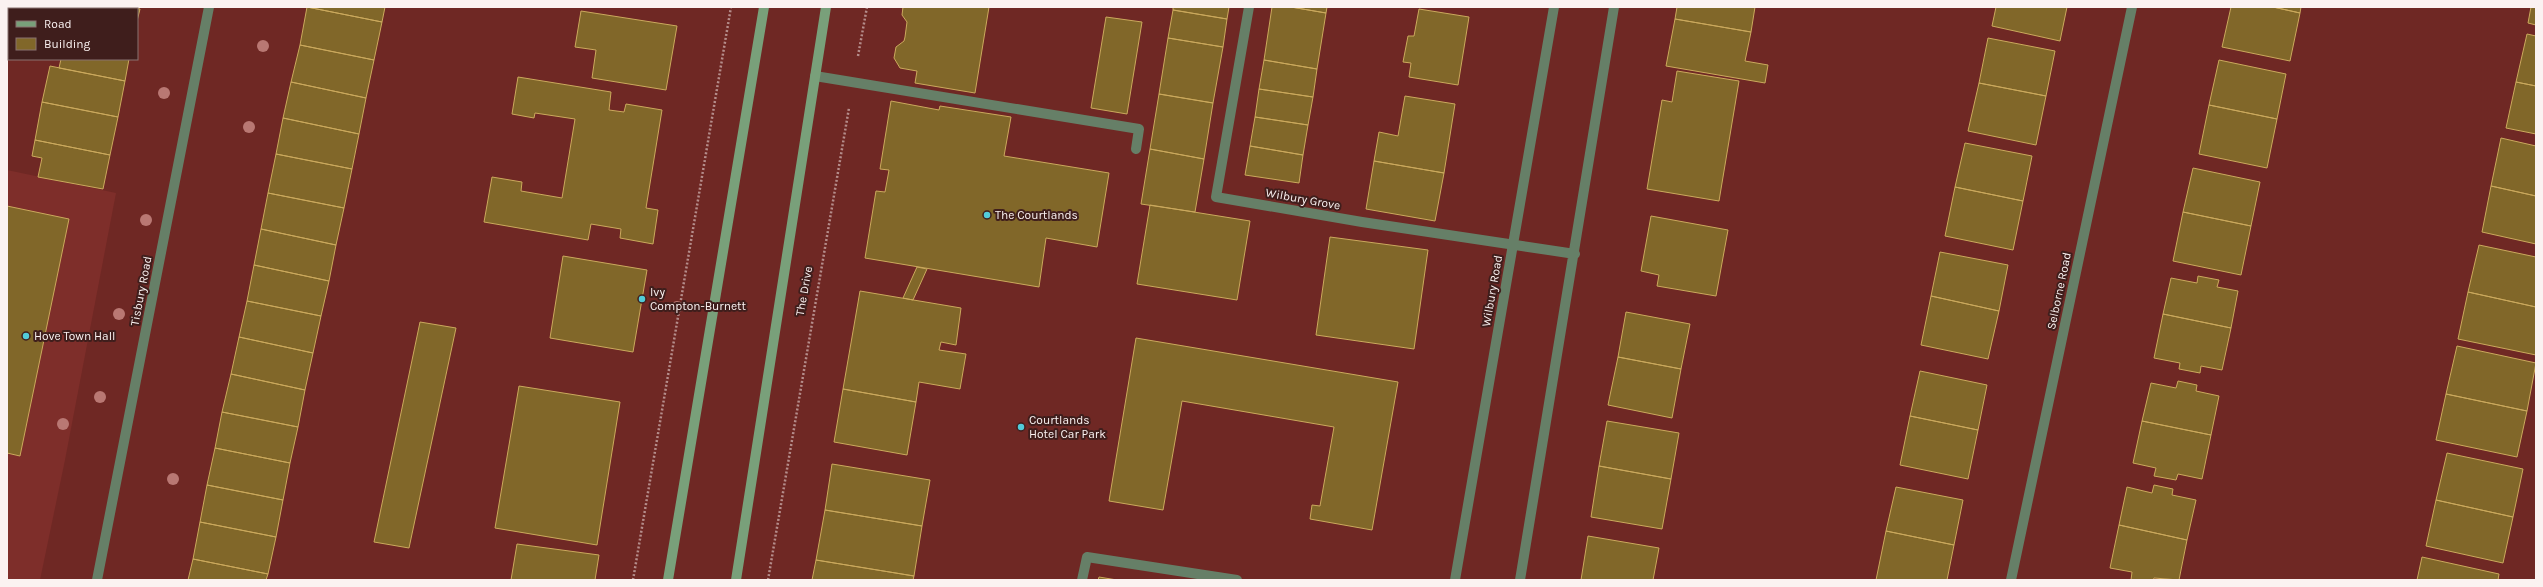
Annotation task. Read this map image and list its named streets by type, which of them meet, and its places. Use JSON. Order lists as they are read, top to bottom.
{
  "streets": {
    "main road": ["The Drive"],
    "street": [
      "Wilbury Grove",
      "Tisbury Road",
      "Wilbury Road",
      "Selborne Road"
    ]
  },
  "crossings": [
    ["Wilbury Grove", "Wilbury Road"]
  ],
  "places": [
    "The Courtlands",
    "Ivy Compton-Burnett",
    "Hove Town Hall",
    "Courtlands Hotel Car Park"
  ],
  "legend": ["Road", "Building"]
}
